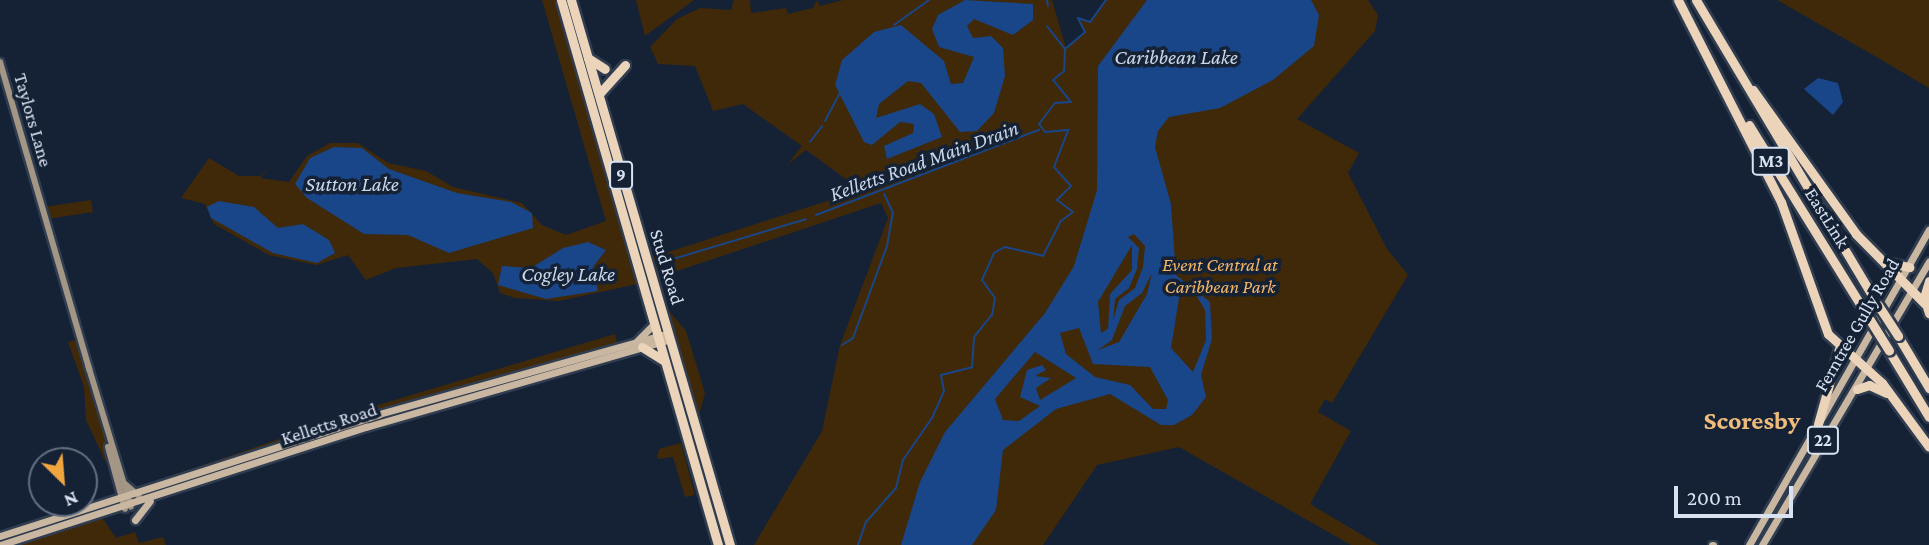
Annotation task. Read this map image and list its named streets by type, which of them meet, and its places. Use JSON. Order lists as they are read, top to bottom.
{
  "streets": {
    "highway": [
      "M3",
      "9",
      "EastLink",
      "Stud Road"
    ],
    "main road": [
      "Taylors Lane",
      "Ferntree Gully Road",
      "Kelletts Road",
      "22"
    ]
  },
  "crossings": [
    ["Taylors Lane", "Kelletts Road"],
    ["Stud Road", "Kelletts Road"]
  ],
  "districts": ["Scoresby"],
  "water": [
    "Caribbean Lake",
    "Kelletts Road Main Drain",
    "Sutton Lake",
    "Cogley Lake"
  ],
  "parks": ["Event Central at Caribbean Park"],
  "scale_bar": "200 m",
  "north": "bottom right"
}
